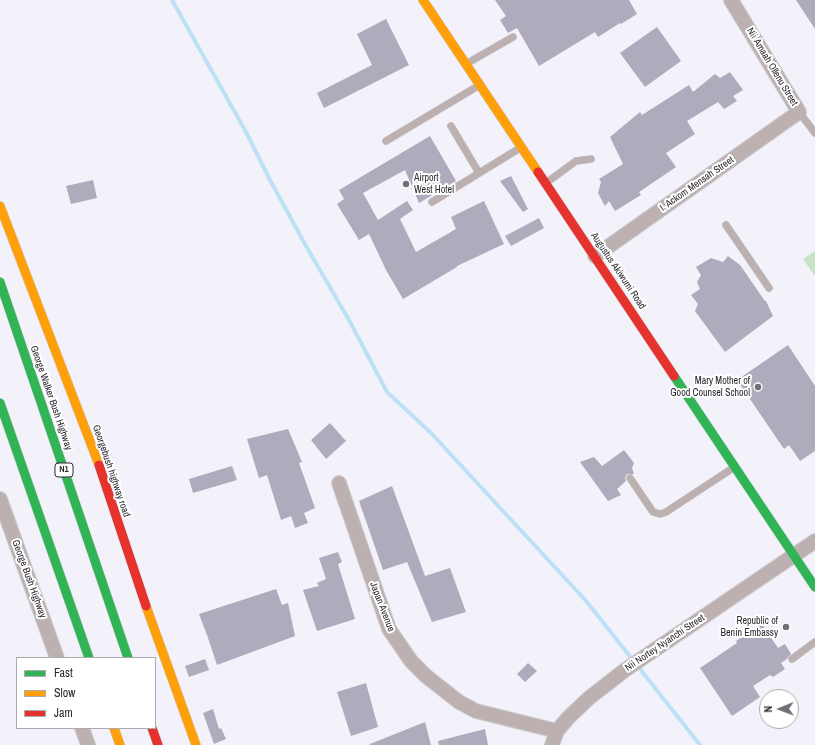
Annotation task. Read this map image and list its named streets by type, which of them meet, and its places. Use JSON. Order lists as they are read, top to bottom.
{
  "streets": {
    "main road": [
      "Augustus Akiwumi Road",
      "George Walker Bush Highway",
      "N1",
      "Georgebush highway road"
    ],
    "street": [
      "Nii Amaah Ollenu Street",
      "I. Ackom Mensah Street",
      "George Bush Highway",
      "Japan Avenue",
      "Nii Nortey Nyanchi Street"
    ]
  },
  "crossings": [
    ["Nii Amaah Ollenu Street", "I. Ackom Mensah Street"],
    ["I. Ackom Mensah Street", "Augustus Akiwumi Road"],
    ["Augustus Akiwumi Road", "Nii Nortey Nyanchi Street"],
    ["Japan Avenue", "Nii Nortey Nyanchi Street"]
  ],
  "places": ["Airport West Hotel", "Mary Mother of Good Counsel School", "Republic of Benin Embassy"],
  "legend": ["Fast", "Slow", "Jam"],
  "north": "left"
}
